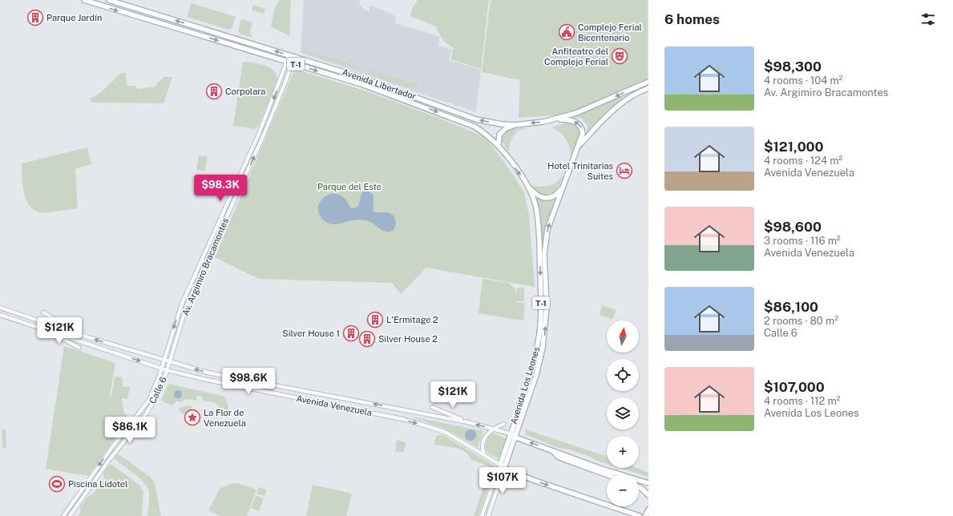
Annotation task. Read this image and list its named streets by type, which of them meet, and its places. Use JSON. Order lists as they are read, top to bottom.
{
  "streets": {
    "main road": [
      "T-1",
      "Avenida Libertador",
      "Avenida Los Leones",
      "Avenida Venezuela"
    ],
    "street": ["Av. Argimiro Bracamontes", "Calle 6"]
  },
  "crossings": [
    ["T-1", "Avenida Libertador"],
    ["T-1", "Avenida Los Leones"],
    ["Avenida Libertador", "Av. Argimiro Bracamontes"],
    ["Avenida Libertador", "Avenida Los Leones"],
    ["Av. Argimiro Bracamontes", "Calle 6"],
    ["Avenida Los Leones", "Avenida Venezuela"],
    ["Calle 6", "Avenida Venezuela"]
  ],
  "parks": ["Parque del Este"],
  "places": {
    "building": [
      "Parque Jardín",
      "Corpolara",
      "L'Ermitage 2",
      "Silver House 1",
      "Silver House 2"
    ],
    "public building": ["Complejo Ferial Bicentenario"],
    "theatre": ["Anfiteatro del Complejo Ferial"],
    "hotel": ["Hotel Trinitarias Suites"],
    "place": ["La Flor de Venezuela"],
    "sports": ["Piscina Lidotel"]
  },
  "north": "top",
  "page": {
    "heading": "6 homes",
    "list": [
      {
        "name": "$98,300",
        "note": "4 rooms · 104 m² · Av. Argimiro Bracamontes"
      },
      {
        "name": "$121,000",
        "note": "4 rooms · 124 m² · Avenida Venezuela"
      },
      {
        "name": "$98,600",
        "note": "3 rooms · 116 m² · Avenida Venezuela"
      },
      {
        "name": "$86,100",
        "note": "2 rooms · 80 m² · Calle 6"
      },
      {
        "name": "$107,000",
        "note": "4 rooms · 112 m² · Avenida Los Leones"
      }
    ],
    "price": [
      "$98.3K",
      "$121K",
      "$98.6K",
      "$121K",
      "$86.1K",
      "$107K"
    ],
    "map_buttons": ["+", "−"]
  }
}
